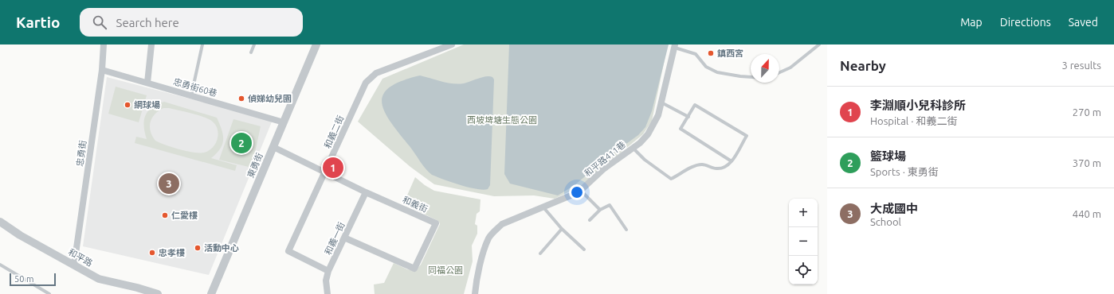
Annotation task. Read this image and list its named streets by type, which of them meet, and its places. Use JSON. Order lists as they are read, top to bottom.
{
  "streets": {
    "street": [
      "忠勇街60巷",
      "和義二街",
      "忠勇街",
      "和平路411巷",
      "東勇街",
      "和義街",
      "和義一街",
      "和平路"
    ]
  },
  "crossings": [
    ["忠勇街60巷", "忠勇街"],
    ["忠勇街60巷", "東勇街"],
    ["和義二街", "和義街"],
    ["和義二街", "和義一街"],
    ["忠勇街", "和平路"],
    ["東勇街", "和義街"],
    ["和義街", "和義一街"]
  ],
  "parks": ["西坡埤塘生態公園", "同福公園"],
  "places": [
    "鎮西宮",
    "偵娣幼兒園",
    "網球場",
    "仁愛樓",
    "活動中心",
    "忠孝樓"
  ],
  "scale_bar": "50 m",
  "north": "top",
  "page": {
    "header": "Kartio",
    "search": "Search here",
    "nav": ["Map", "Directions", "Saved"],
    "heading": ["Nearby", "3 results"],
    "list": [
      {
        "mark": "1",
        "name": "李淵順小兒科診所",
        "note": "Hospital · 和義二街",
        "value": "270 m"
      },
      {
        "mark": "2",
        "name": "籃球場",
        "note": "Sports · 東勇街",
        "value": "370 m"
      },
      {
        "mark": "3",
        "name": "大成國中",
        "note": "School",
        "value": "440 m"
      }
    ],
    "pins": ["2", "1", "3"],
    "map_buttons": ["+", "−"],
    "scale": "50 m"
  }
}
